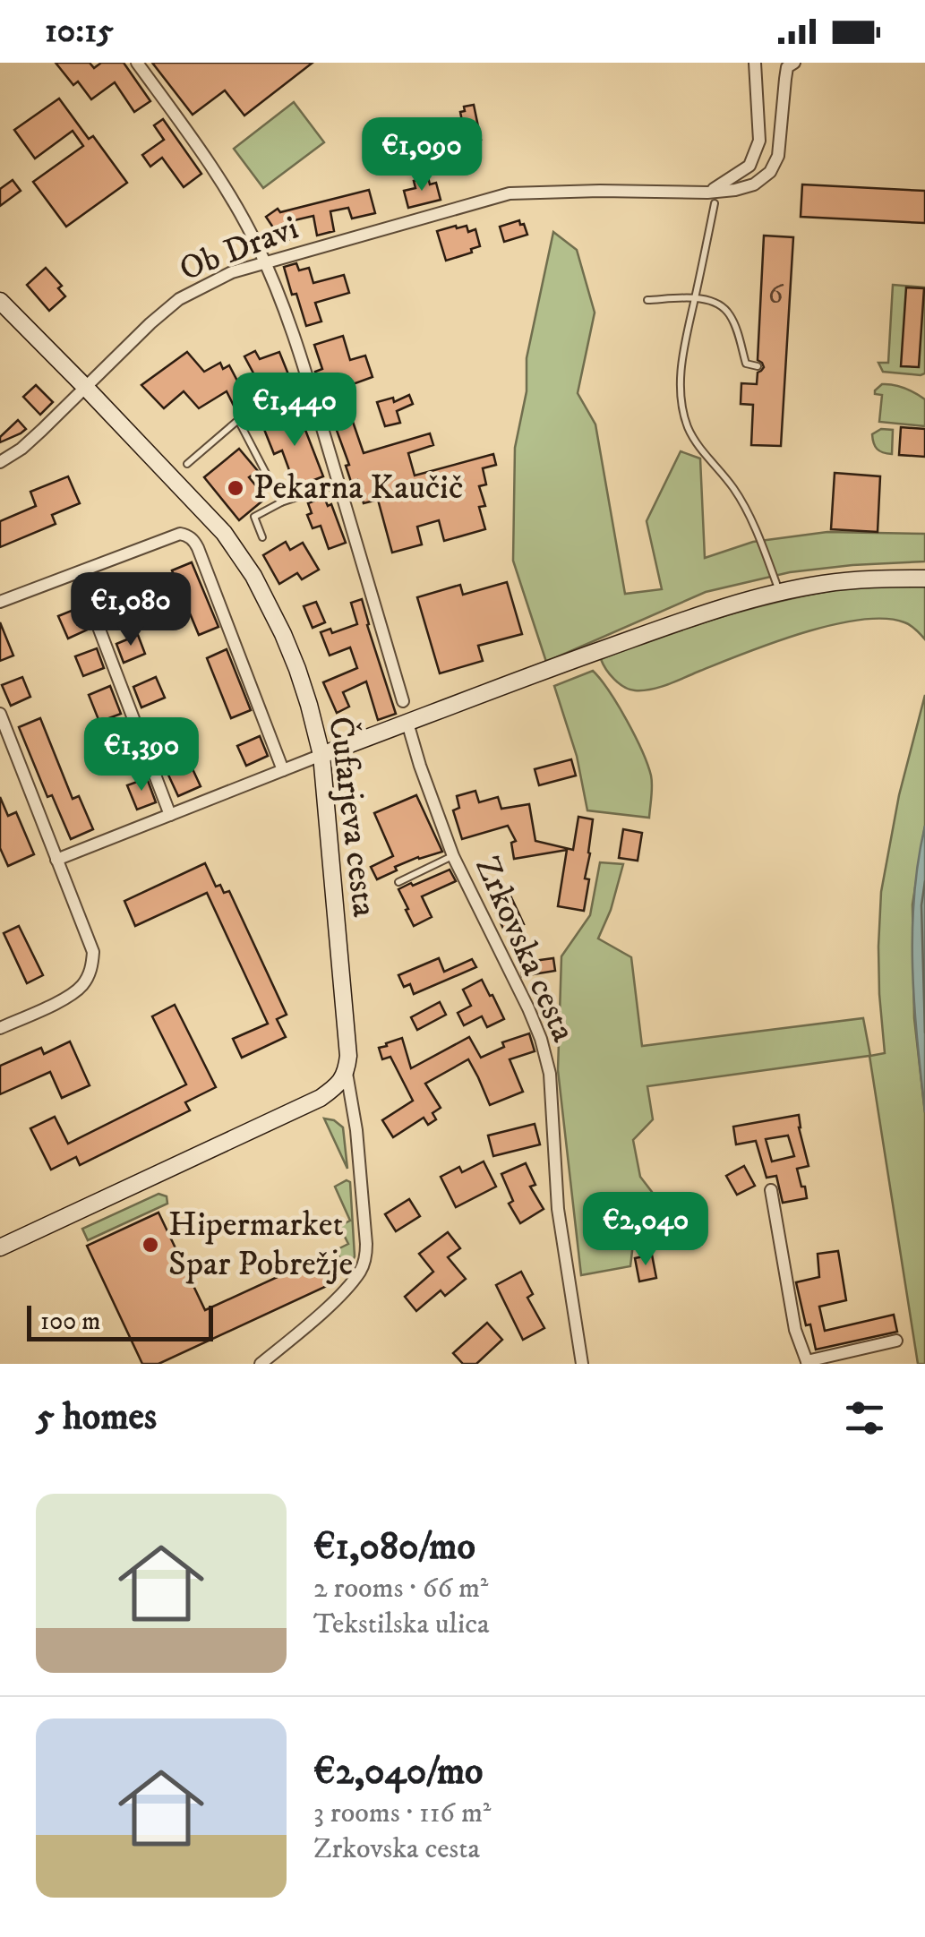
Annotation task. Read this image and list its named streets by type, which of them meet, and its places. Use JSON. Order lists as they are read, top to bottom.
{
  "streets": {
    "street": ["Ob Dravi", "Čufarjeva cesta", "Zrkovska cesta"]
  },
  "crossings": [
    ["Ob Dravi", "Čufarjeva cesta"]
  ],
  "places": ["Pekarna Kaučič", "Hipermarket Spar Pobrežje"],
  "house_numbers": ["6"],
  "scale_bar": "100 m",
  "page": {
    "status": "10:15",
    "price": [
      "€1,090",
      "€1,440",
      "€1,080",
      "€1,390",
      "€2,040"
    ],
    "scale": "100 m",
    "heading": "5 homes",
    "list": [
      {
        "name": "€1,080/mo",
        "note": "2 rooms · 66 m² · Tekstilska ulica"
      },
      {
        "name": "€2,040/mo",
        "note": "3 rooms · 116 m² · Zrkovska cesta"
      }
    ]
  }
}
